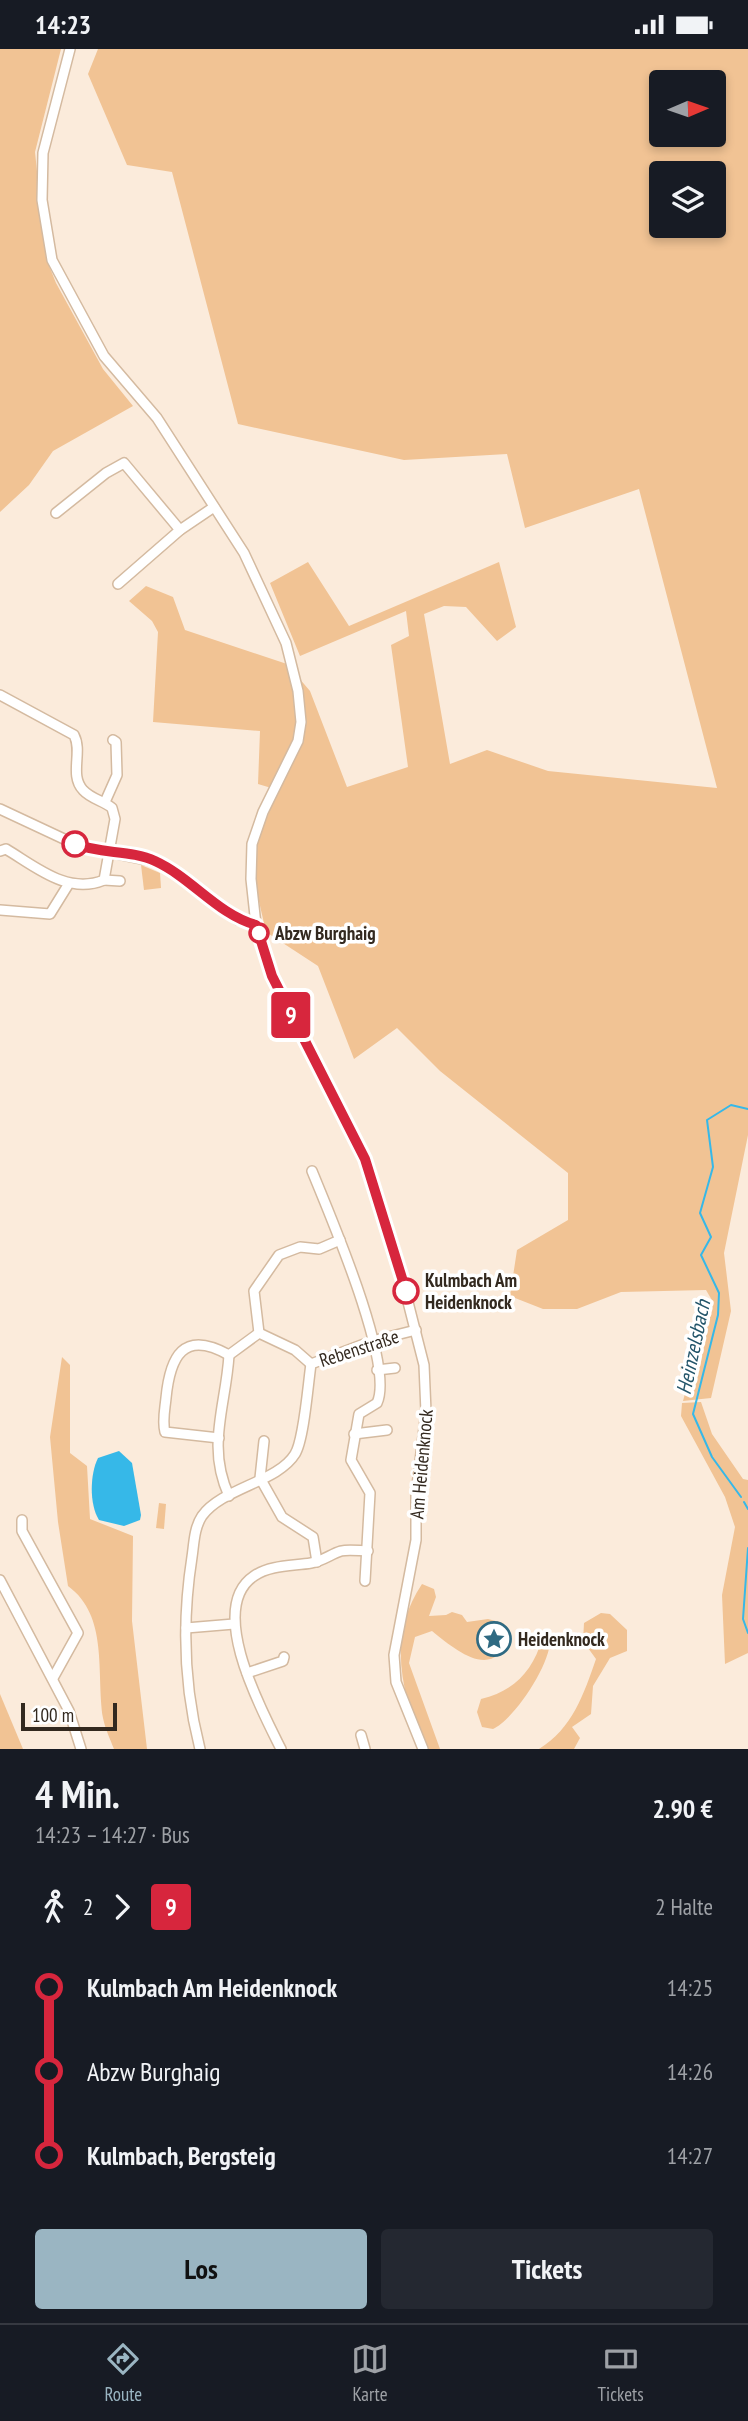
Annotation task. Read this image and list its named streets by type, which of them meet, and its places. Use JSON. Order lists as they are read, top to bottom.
{
  "streets": {
    "street": ["Rebenstraße", "Am Heidenknock"]
  },
  "crossings": [
    ["Rebenstraße", "Am Heidenknock"]
  ],
  "water": ["Heinzelsbach"],
  "places": {
    "other": ["Abzw Burghaig", "Kulmbach Am Heidenknock"],
    "place": ["Heidenknock"]
  },
  "lines": ["bus line 9"],
  "scale_bar": "100 m",
  "north": "right",
  "page": {
    "status": "14:23",
    "on_map": "9",
    "scale": "100 m",
    "heading": ["4 Min.", "14:23 – 14:27 · Bus", "2.90 €"],
    "legs": ["2", "9", "2 Halte"],
    "list": [
      {
        "name": "Kulmbach Am Heidenknock",
        "value": "14:25"
      },
      {
        "name": "Abzw Burghaig",
        "value": "14:26"
      },
      {
        "name": "Kulmbach, Bergsteig",
        "value": "14:27"
      }
    ],
    "buttons": ["Los", "Tickets"],
    "tabs": ["Route", "Karte", "Tickets"]
  }
}
